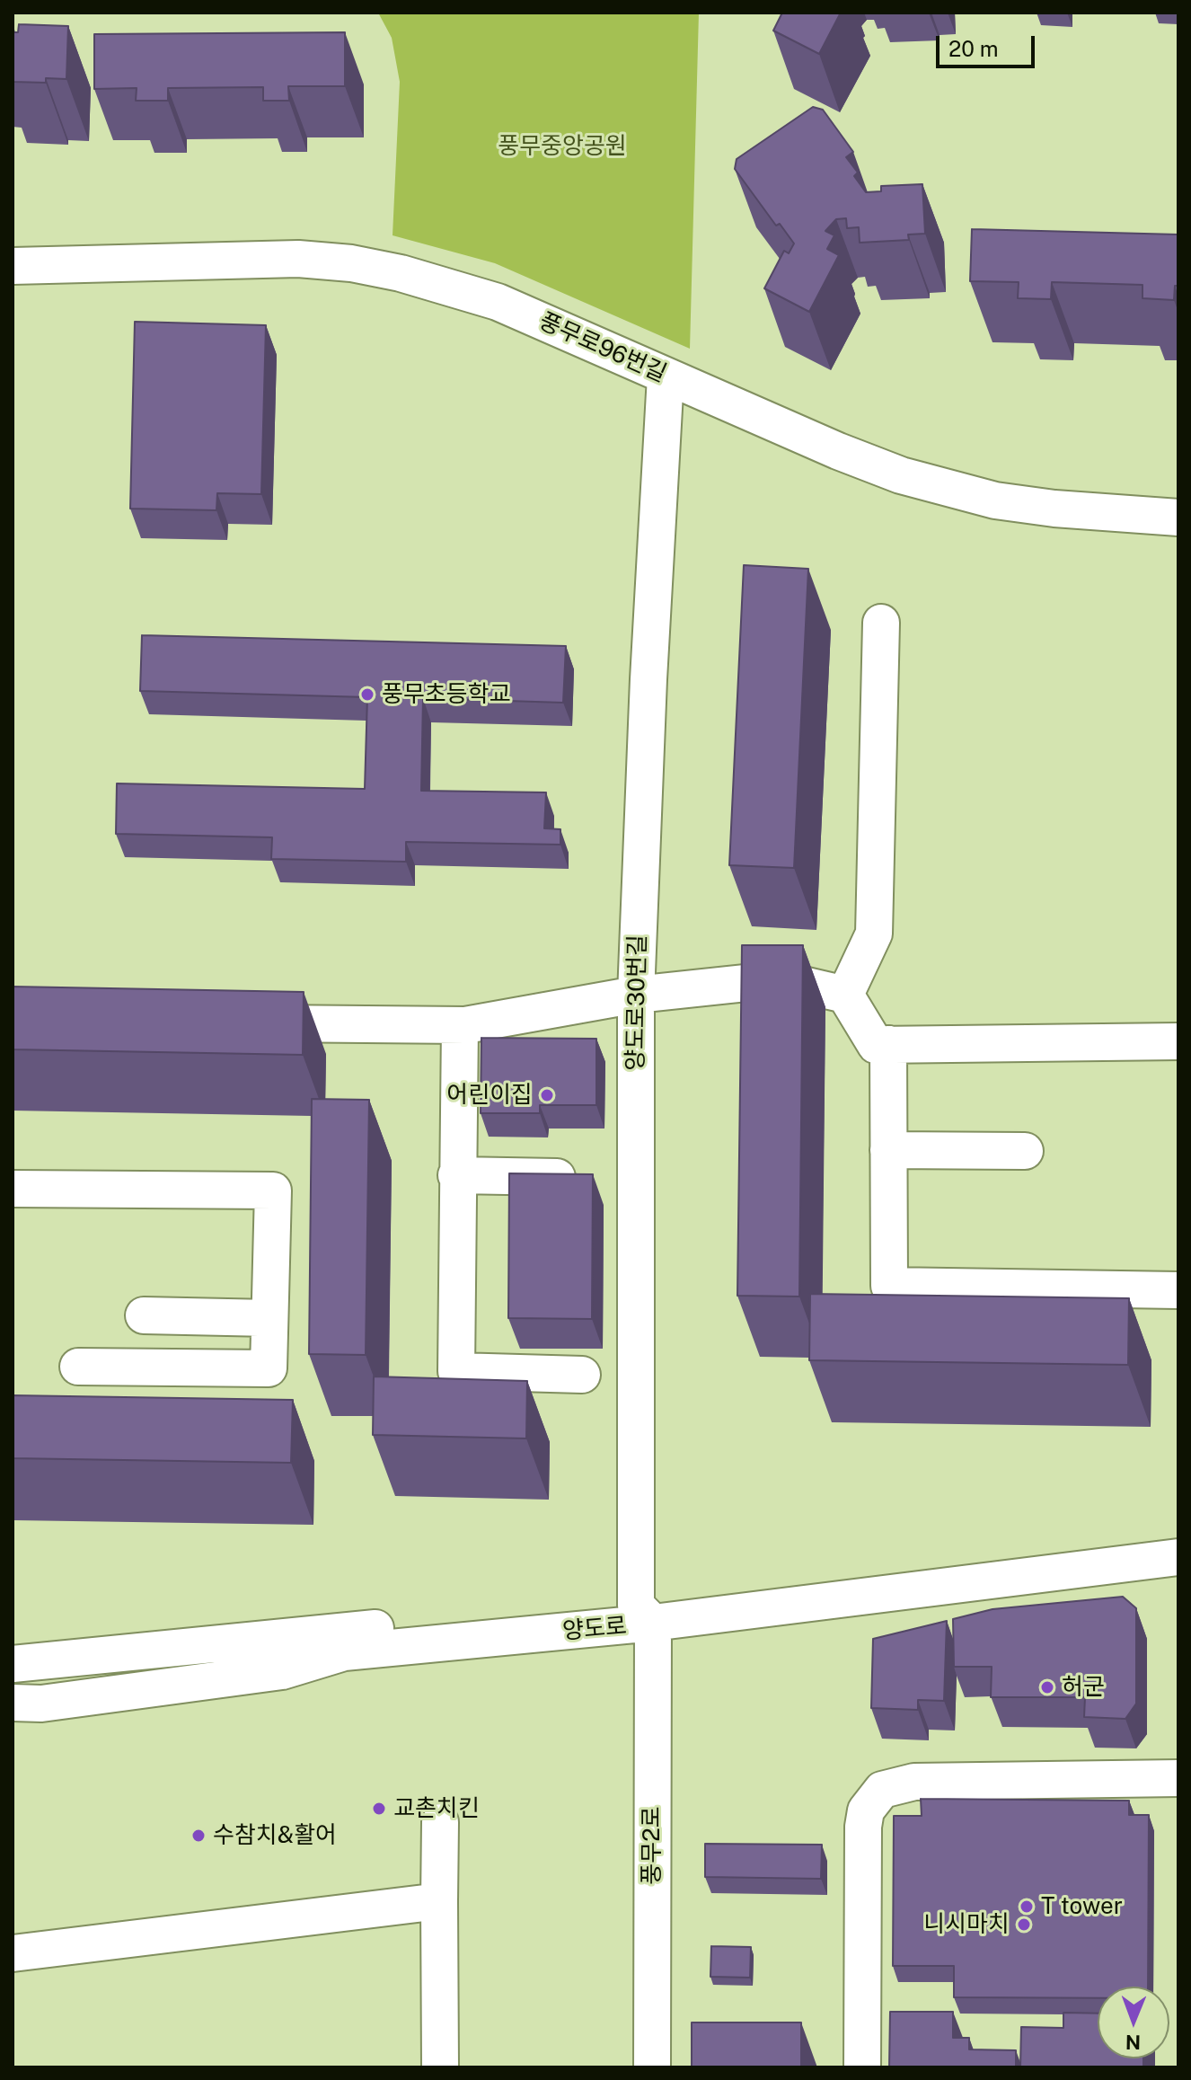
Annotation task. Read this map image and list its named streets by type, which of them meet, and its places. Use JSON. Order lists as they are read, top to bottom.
{
  "streets": {
    "street": [
      "풍무로96번길",
      "양도로30번길",
      "양도로",
      "풍무2로"
    ]
  },
  "crossings": [
    ["풍무로96번길", "양도로30번길"],
    ["양도로30번길", "양도로"],
    ["양도로30번길", "풍무2로"],
    ["양도로", "풍무2로"]
  ],
  "parks": ["풍무중앙공원"],
  "places": [
    "풍무초등학교",
    "어린이집",
    "허군",
    "교촌치킨",
    "수참치&활어",
    "T tower",
    "니시마치"
  ],
  "scale_bar": "20 m",
  "north": "bottom"
}
